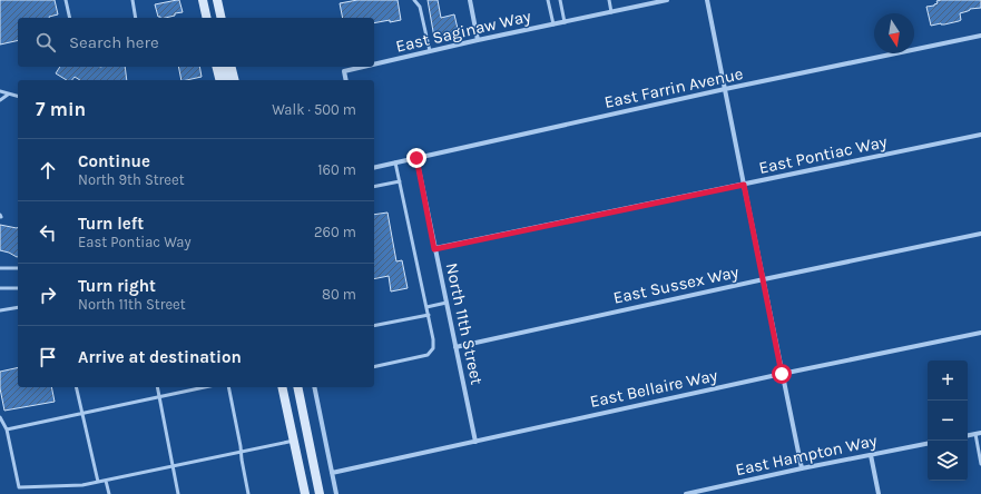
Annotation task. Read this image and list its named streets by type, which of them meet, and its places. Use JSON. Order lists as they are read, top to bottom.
{
  "streets": {
    "street": [
      "East Saginaw Way",
      "East Farrin Avenue",
      "East Pontiac Way",
      "East Sussex Way",
      "North 11th Street",
      "East Bellaire Way",
      "East Hampton Way"
    ]
  },
  "crossings": [
    ["East Farrin Avenue", "North 11th Street"],
    ["East Pontiac Way", "North 11th Street"],
    ["East Sussex Way", "North 11th Street"],
    ["North 11th Street", "East Bellaire Way"]
  ],
  "north": "bottom",
  "page": {
    "search": "Search here",
    "heading": ["7 min", "Walk · 500 m"],
    "list": [
      ["Continue", "North 9th Street", "160 m"],
      ["Turn left", "East Pontiac Way", "260 m"],
      ["Turn right", "North 11th Street", "80 m"],
      "Arrive at destination"
    ],
    "map_buttons": ["+", "−"]
  }
}
